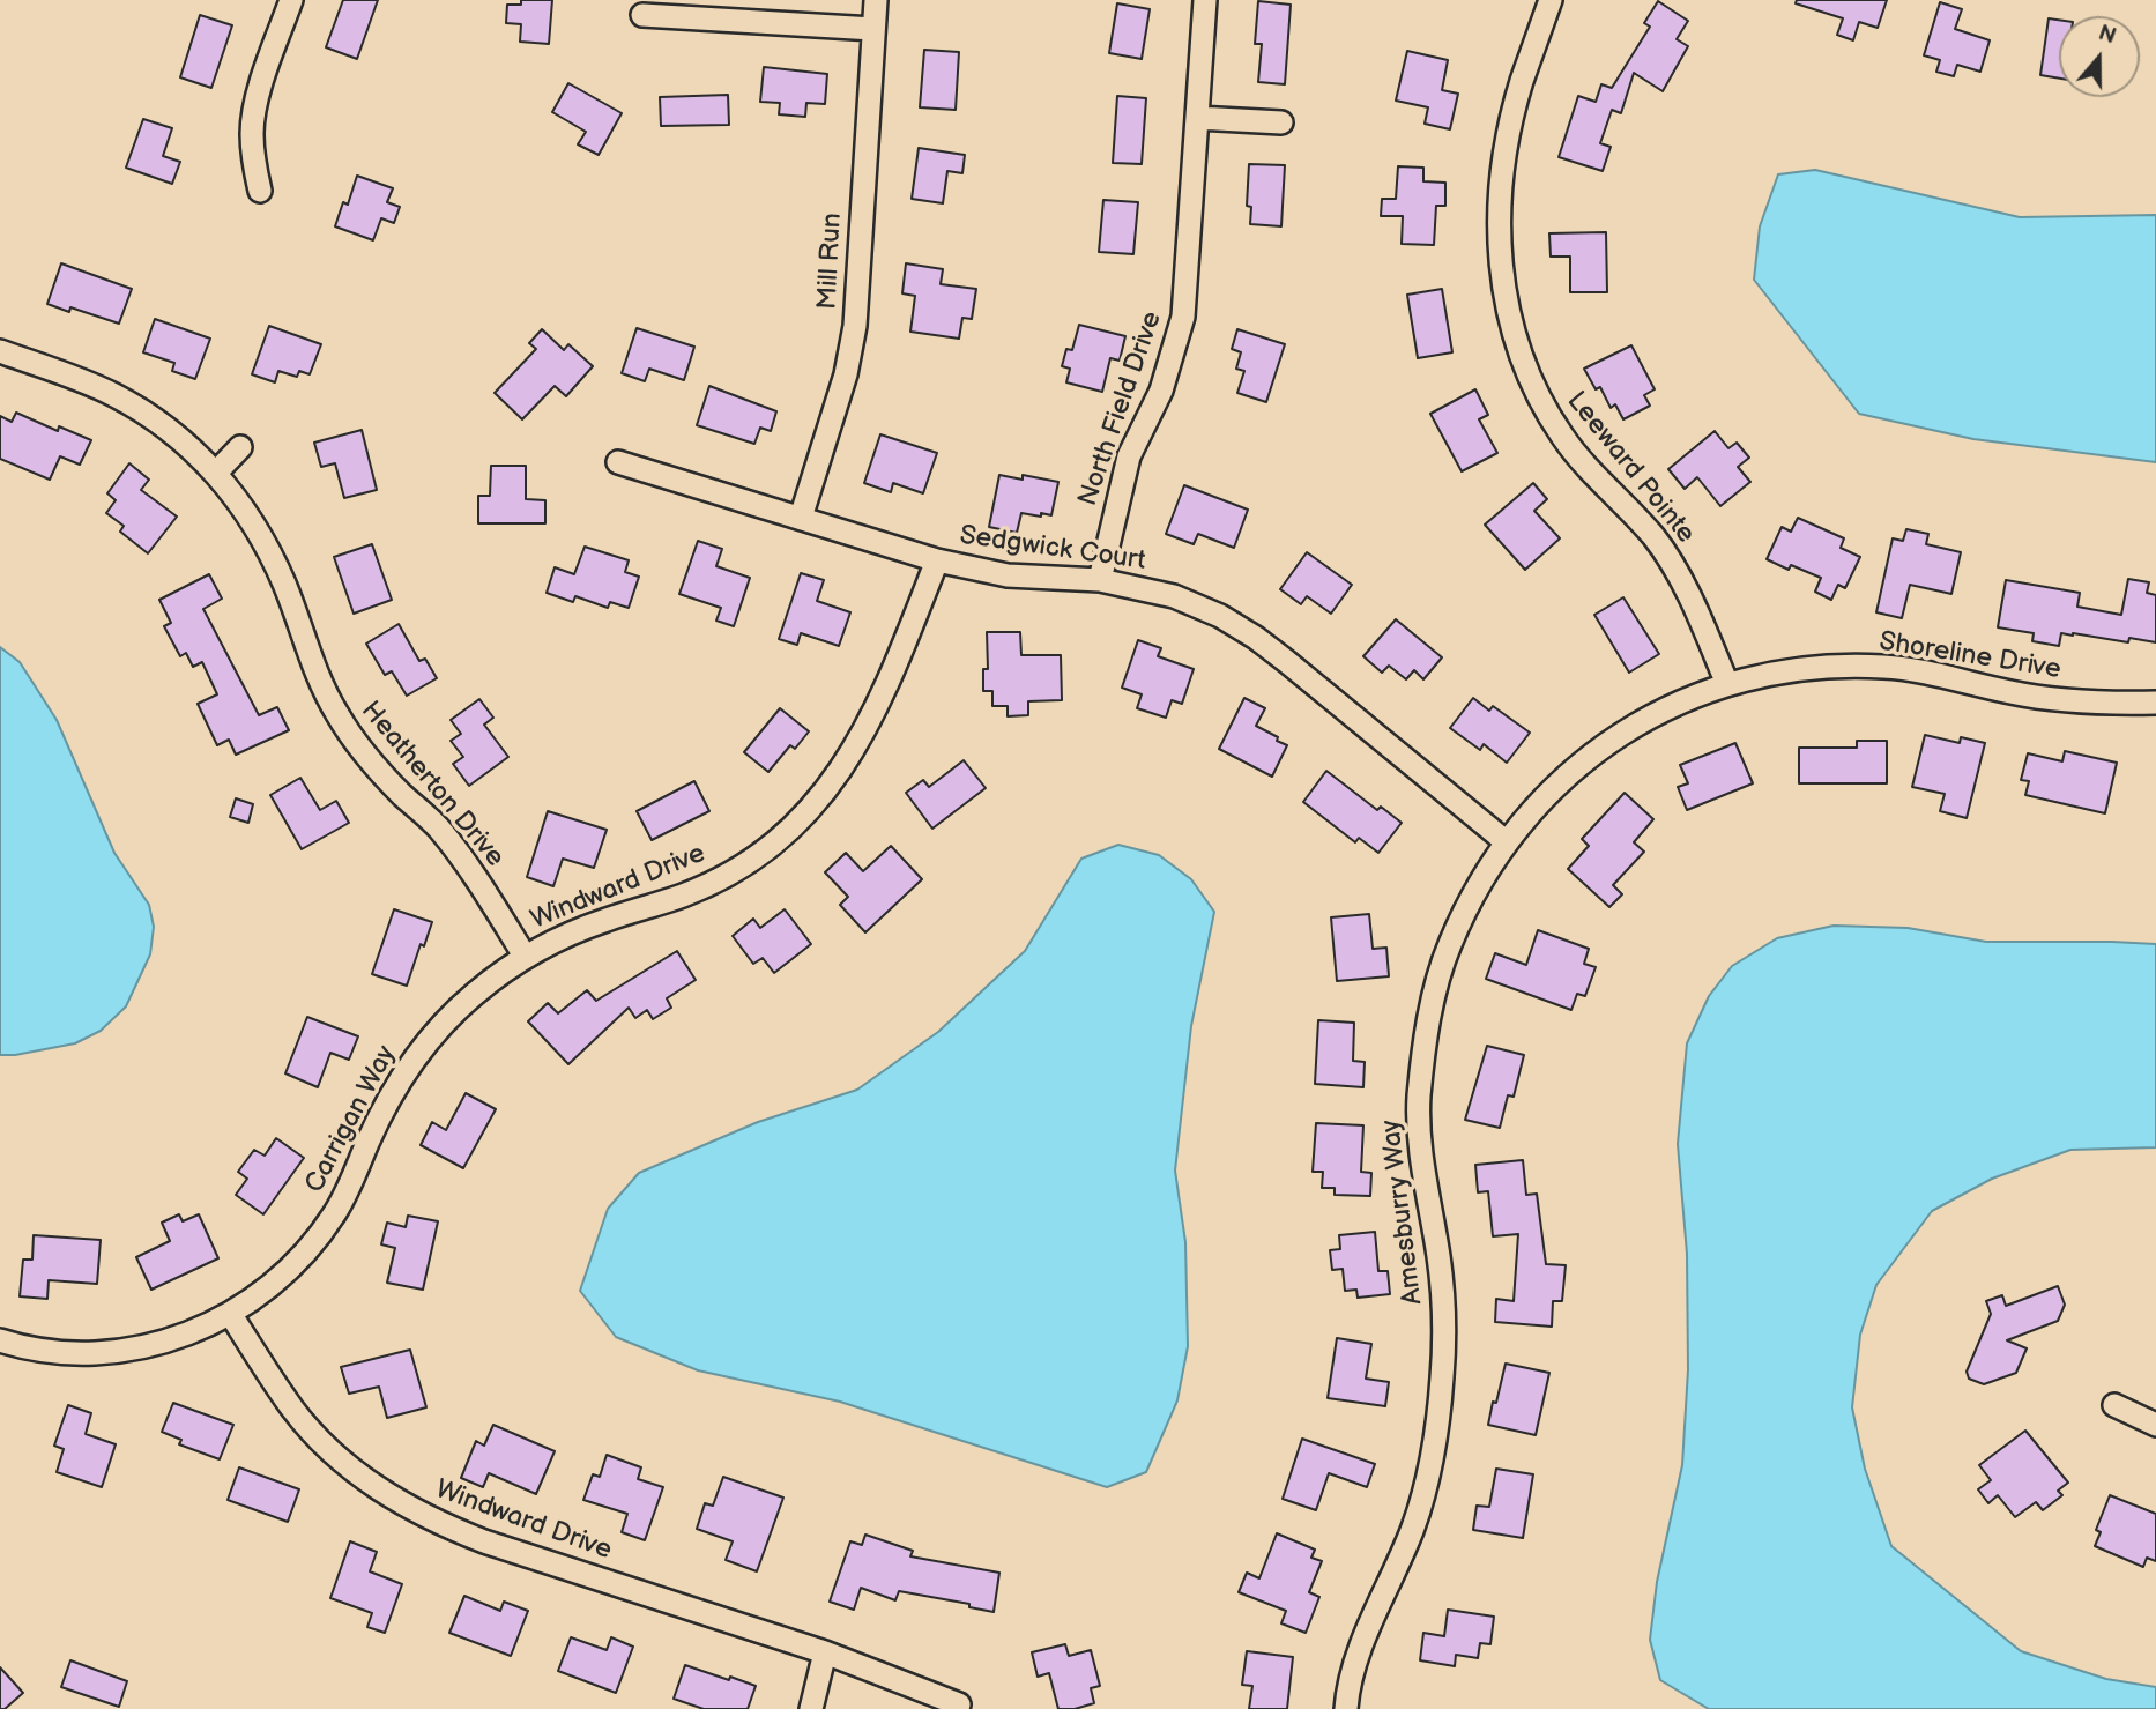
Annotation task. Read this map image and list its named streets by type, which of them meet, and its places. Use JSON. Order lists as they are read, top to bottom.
{
  "streets": {
    "street": [
      "Mill Run",
      "North Field Drive",
      "Leeward Pointe",
      "Sedgwick Court",
      "Shoreline Drive",
      "Heatherton Drive",
      "Windward Drive",
      "Carrigan Way",
      "Amesburry Way"
    ]
  },
  "crossings": [
    ["Mill Run", "Sedgwick Court"],
    ["North Field Drive", "Sedgwick Court"],
    ["Leeward Pointe", "Shoreline Drive"],
    ["Leeward Pointe", "Amesburry Way"],
    ["Sedgwick Court", "Windward Drive"],
    ["Sedgwick Court", "Amesburry Way"],
    ["Shoreline Drive", "Amesburry Way"],
    ["Heatherton Drive", "Windward Drive"],
    ["Heatherton Drive", "Carrigan Way"],
    ["Windward Drive", "Carrigan Way"]
  ],
  "north": "top"
}
